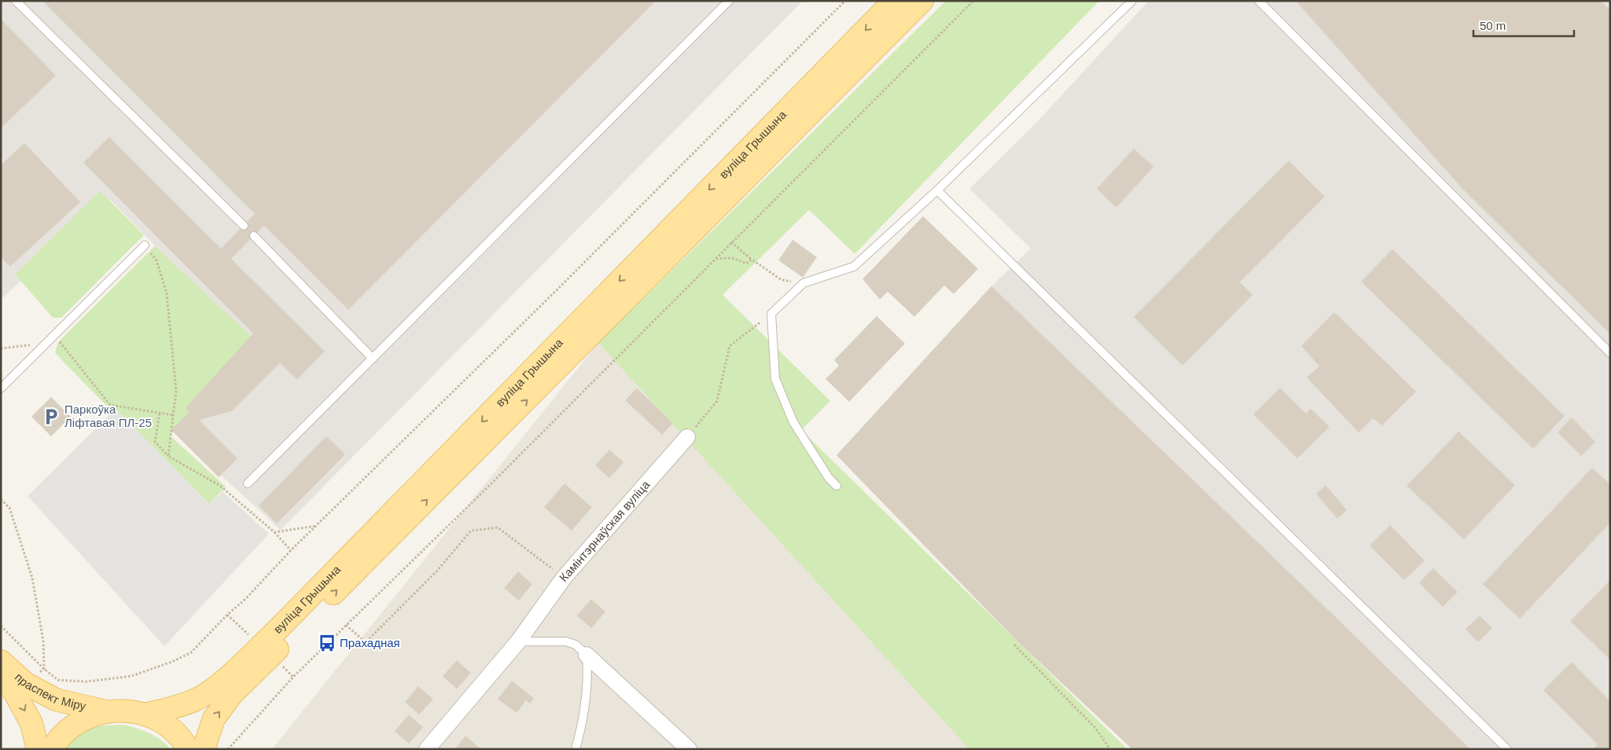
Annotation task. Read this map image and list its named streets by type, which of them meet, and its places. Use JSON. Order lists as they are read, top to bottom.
{
  "streets": {
    "main road": ["вуліца Грышына", "праспект Міру"],
    "street": ["Камінтэрнаўская вуліца"]
  },
  "one_way": ["праспект Міру"],
  "places": {
    "parking": ["Паркоўка Ліфтавая ПЛ-25"],
    "bus stop": ["Прахадная"]
  },
  "scale_bar": "50 m"
}
